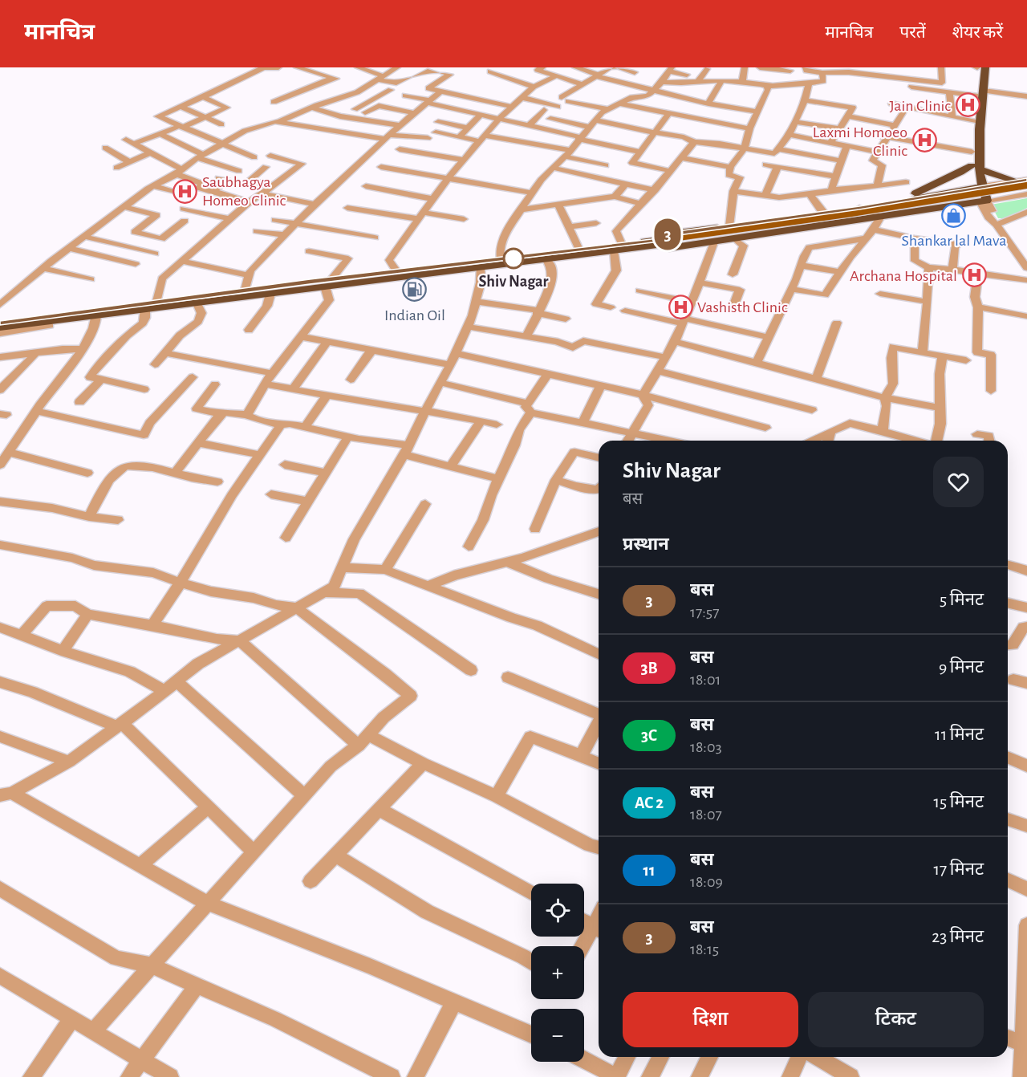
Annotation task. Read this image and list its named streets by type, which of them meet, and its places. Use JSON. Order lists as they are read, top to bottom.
{
  "places": {
    "hospital": [
      "Jain Clinic",
      "Laxmi Homoeo Clinic",
      "Saubhagya Homeo Clinic",
      "Archana Hospital",
      "Vashisth Clinic"
    ],
    "shop": ["Shankar lal Mava"],
    "other": ["Shiv Nagar"],
    "fuel station": ["Indian Oil"]
  },
  "lines": ["bus line 3"],
  "page": {
    "header": "मानचित्र",
    "nav": ["मानचित्र", "परतें", "शेयर करें"],
    "on_map": "3",
    "heading": [
      ["Shiv Nagar", "बस"],
      "प्रस्थान"
    ],
    "list": [
      {
        "mark": "3",
        "name": "बस",
        "note": "17:57",
        "value": "5 मिनट"
      },
      {
        "mark": "3B",
        "name": "बस",
        "note": "18:01",
        "value": "9 मिनट"
      },
      {
        "mark": "3C",
        "name": "बस",
        "note": "18:03",
        "value": "11 मिनट"
      },
      {
        "mark": "AC 2",
        "name": "बस",
        "note": "18:07",
        "value": "15 मिनट"
      },
      {
        "mark": "11",
        "name": "बस",
        "note": "18:09",
        "value": "17 मिनट"
      },
      {
        "mark": "3",
        "name": "बस",
        "note": "18:15",
        "value": "23 मिनट"
      }
    ],
    "map_buttons": ["+", "−"],
    "buttons": ["दिशा", "टिकट"]
  }
}
